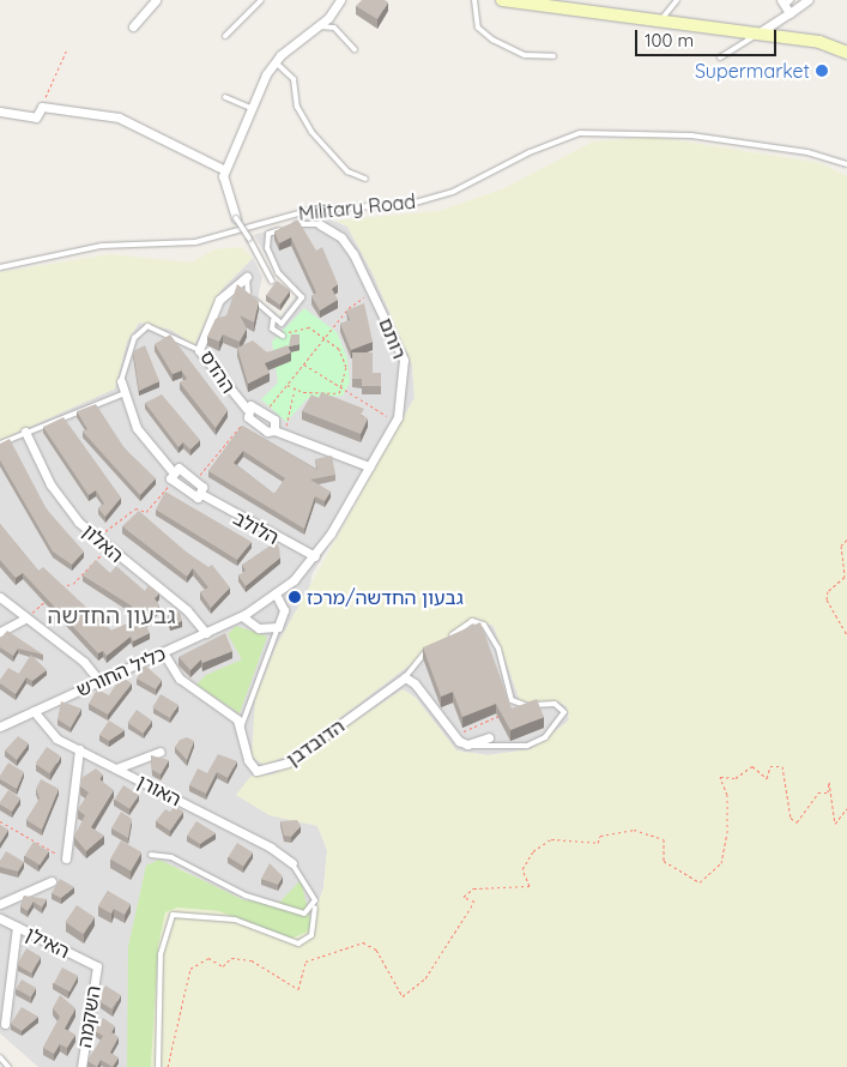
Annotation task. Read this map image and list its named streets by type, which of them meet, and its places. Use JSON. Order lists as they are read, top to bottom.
{
  "streets": {
    "street": [
      "רותם",
      "ההדס",
      "הלולב",
      "האלון",
      "כליל החורש",
      "הדובדבן",
      "האורן",
      "האילן",
      "השקמה"
    ],
    "lane": ["Military Road"]
  },
  "crossings": [
    ["רותם", "ההדס"],
    ["רותם", "כליל החורש"],
    ["ההדס", "כליל החורש"],
    ["הלולב", "כליל החורש"],
    ["האלון", "כליל החורש"],
    ["כליל החורש", "הדובדבן"],
    ["כליל החורש", "האורן"],
    ["האילן", "השקמה"]
  ],
  "districts": ["גבעון החדשה"],
  "places": ["Supermarket", "גבעון החדשה/מרכז"],
  "scale_bar": "100 m"
}
